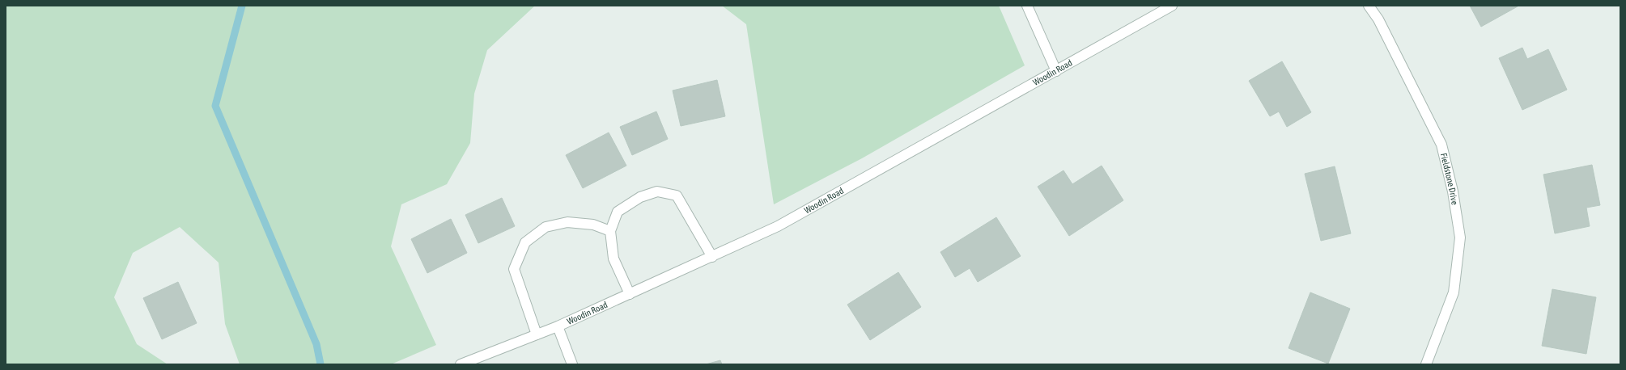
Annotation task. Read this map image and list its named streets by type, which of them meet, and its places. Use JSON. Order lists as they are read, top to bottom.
{
  "streets": {
    "street": ["Woodin Road", "Fieldstone Drive"]
  }
}
